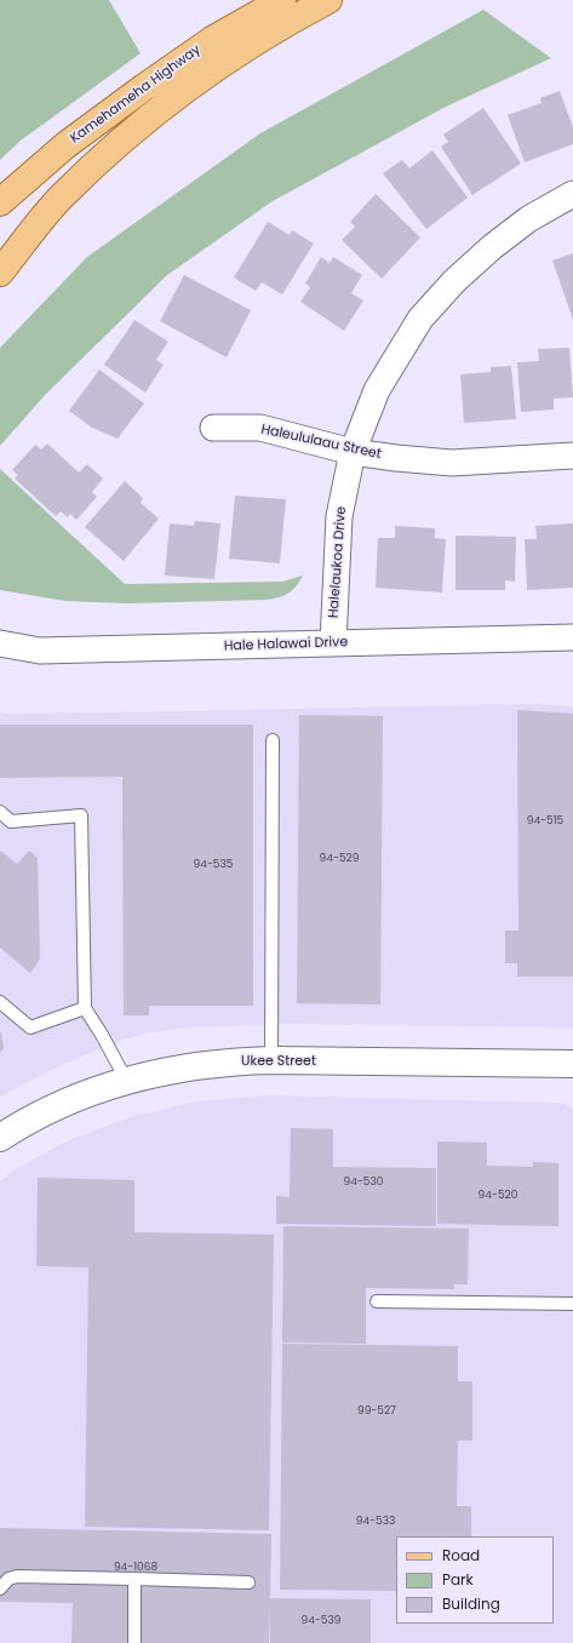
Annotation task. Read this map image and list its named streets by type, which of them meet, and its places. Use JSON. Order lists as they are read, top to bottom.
{
  "streets": {
    "main road": ["Kamehameha Highway"],
    "street": [
      "Haleululaau Street",
      "Halelaukoa Drive",
      "Hale Halawai Drive",
      "Ukee Street"
    ]
  },
  "crossings": [
    ["Haleululaau Street", "Halelaukoa Drive"],
    ["Halelaukoa Drive", "Hale Halawai Drive"]
  ],
  "house_numbers": [
    "94-515",
    "94-529",
    "94-535",
    "94-530",
    "94-520",
    "99-527",
    "94-533",
    "94-1068",
    "94-539"
  ],
  "legend": ["Road", "Park", "Building"]
}
